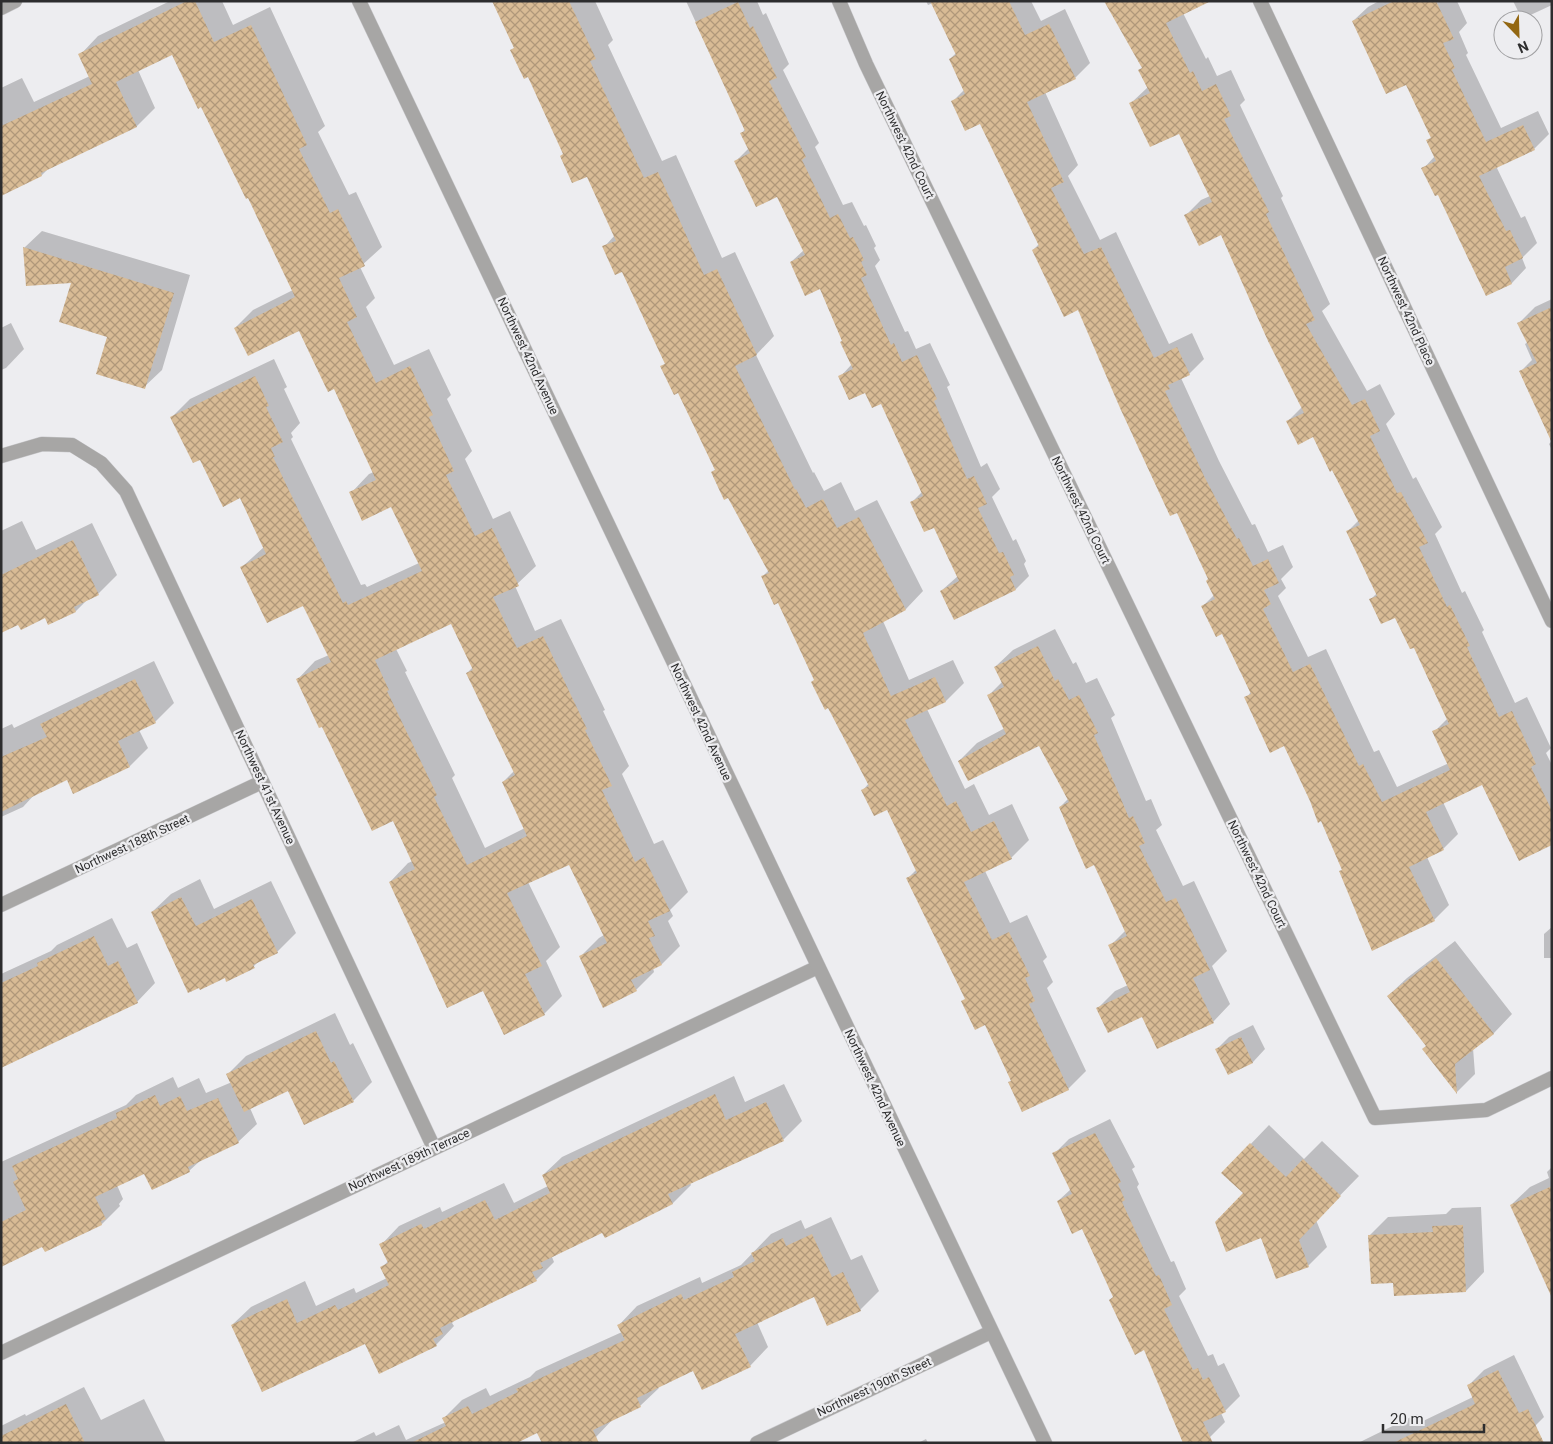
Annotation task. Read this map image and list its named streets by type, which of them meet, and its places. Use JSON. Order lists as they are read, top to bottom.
{
  "streets": {
    "street": [
      "Northwest 42nd Court",
      "Northwest 42nd Place",
      "Northwest 42nd Avenue",
      "Northwest 41st Avenue",
      "Northwest 188th Street",
      "Northwest 189th Terrace",
      "Northwest 190th Street"
    ]
  },
  "crossings": [
    ["Northwest 42nd Avenue", "Northwest 189th Terrace"],
    ["Northwest 42nd Avenue", "Northwest 190th Street"],
    ["Northwest 41st Avenue", "Northwest 188th Street"],
    ["Northwest 41st Avenue", "Northwest 189th Terrace"]
  ],
  "scale_bar": "20 m",
  "north": "bottom right"
}
